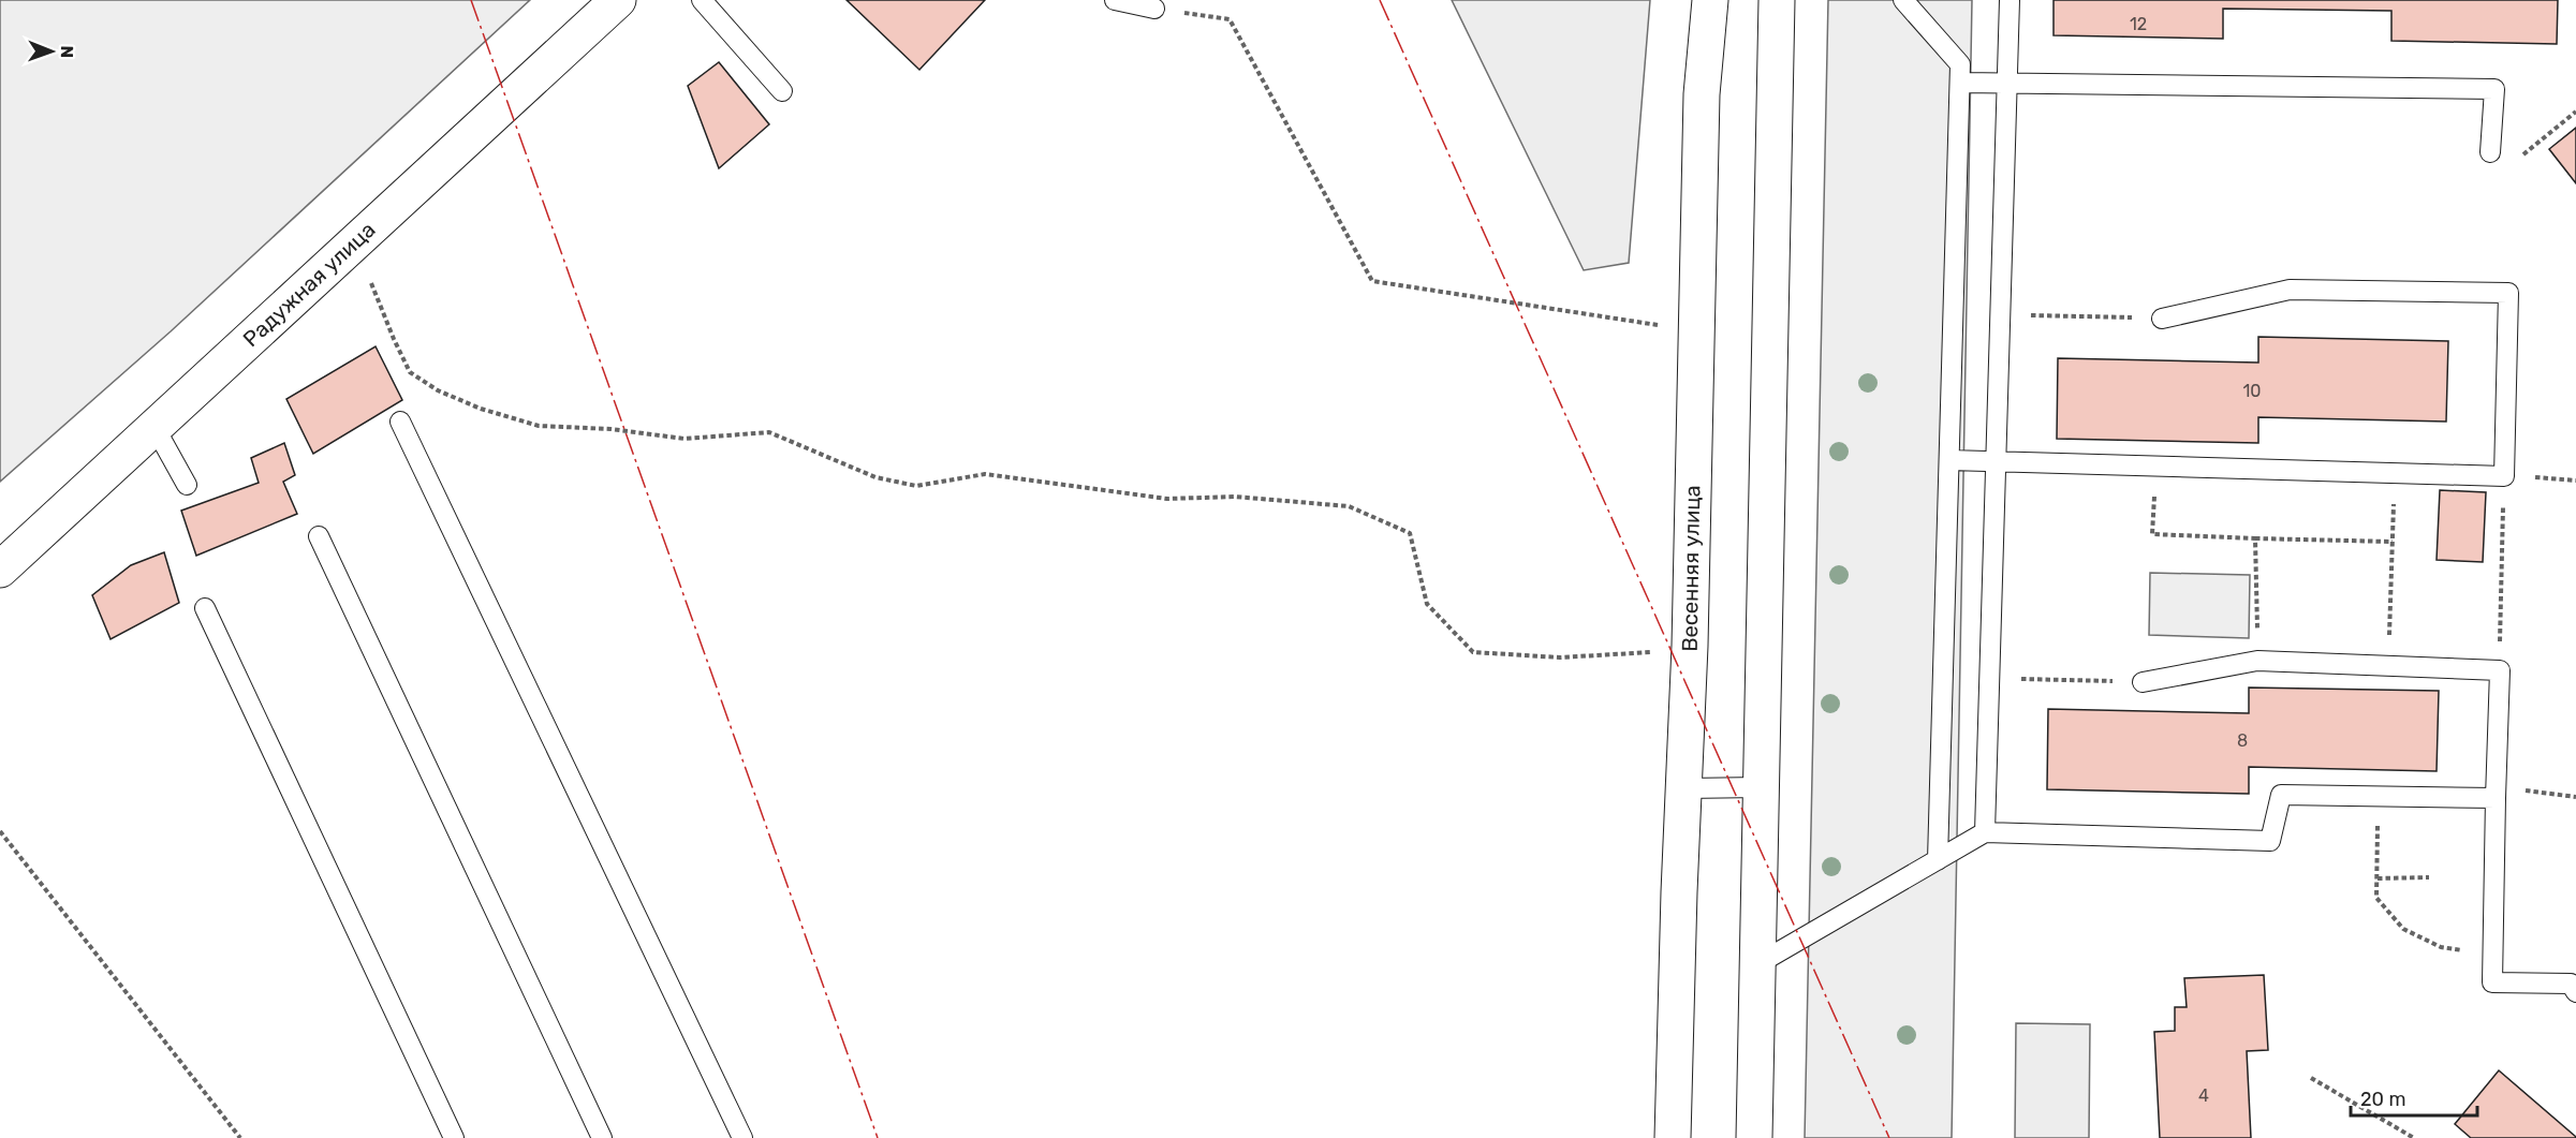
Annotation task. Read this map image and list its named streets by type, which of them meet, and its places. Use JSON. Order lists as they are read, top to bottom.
{
  "streets": {
    "street": ["Радужная улица", "Весенняя улица"]
  },
  "house_numbers": [
    "12",
    "10",
    "8",
    "4"
  ],
  "scale_bar": "20 m",
  "north": "right"
}
